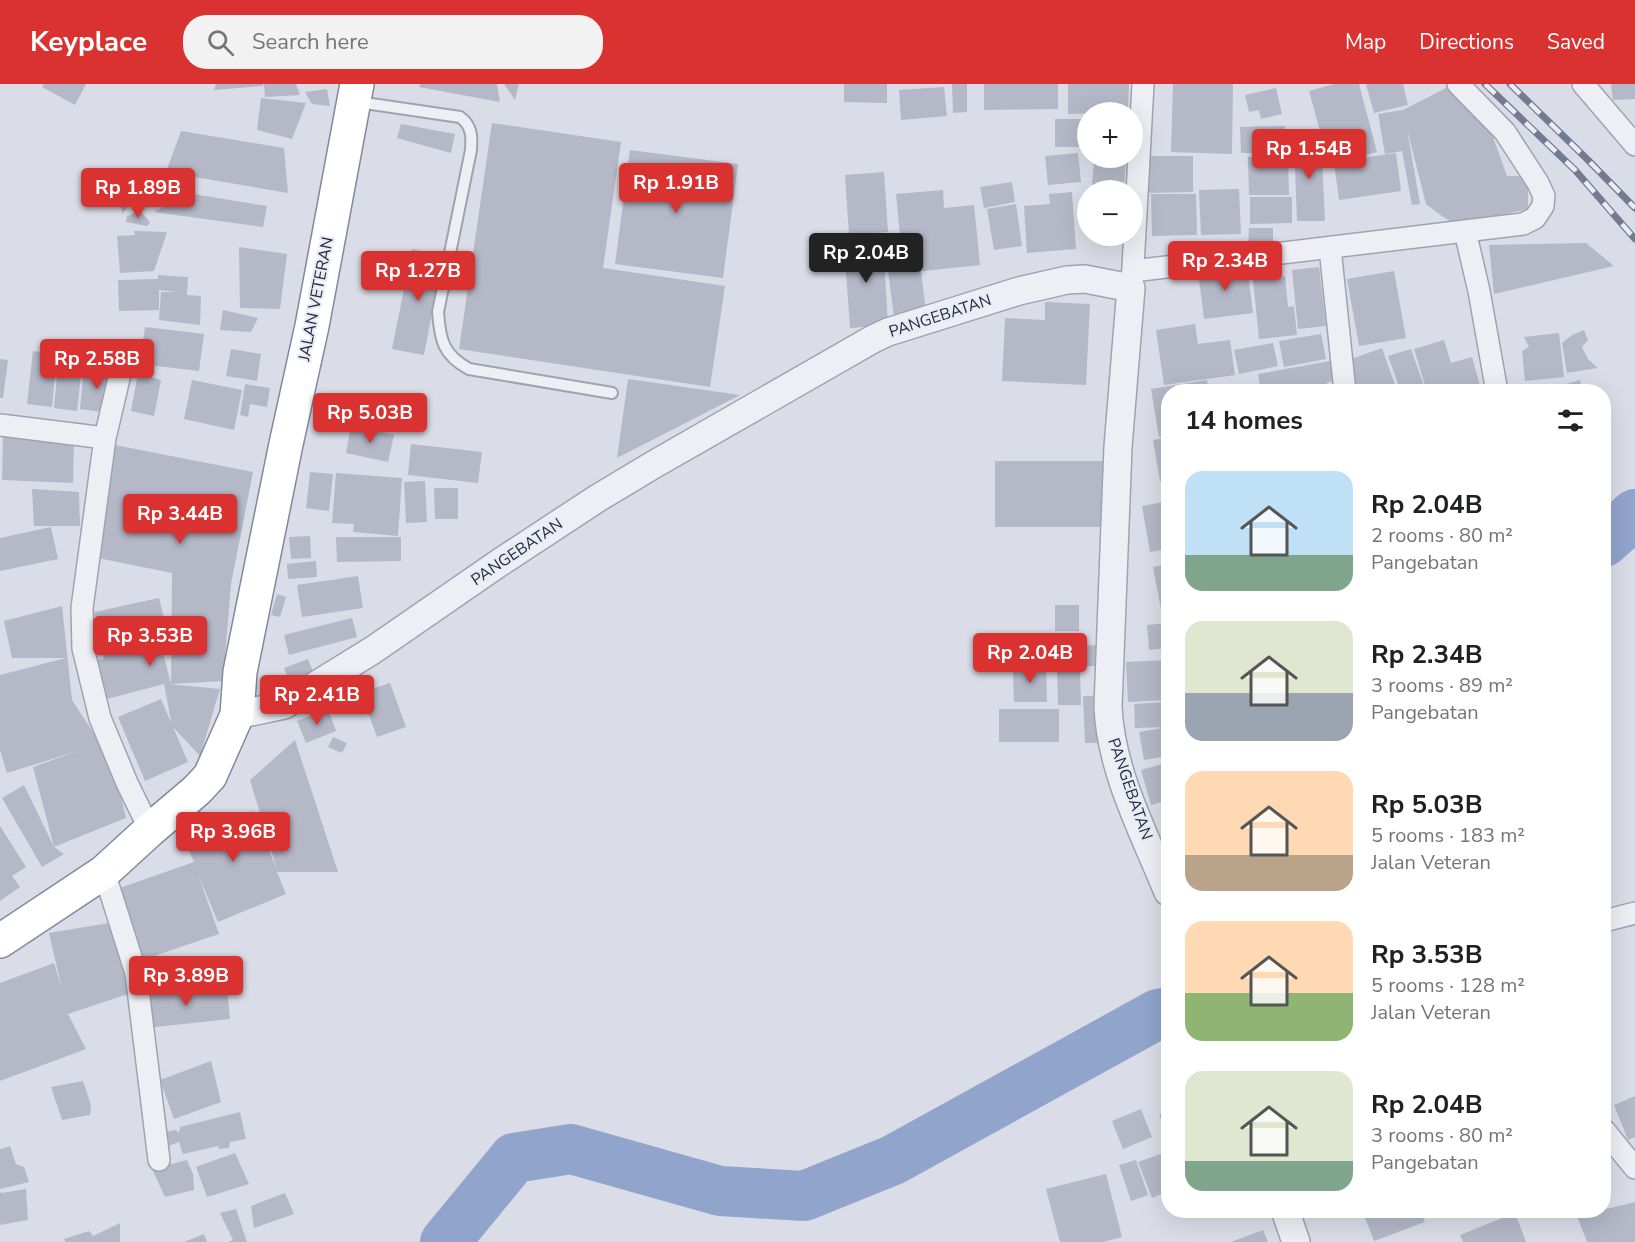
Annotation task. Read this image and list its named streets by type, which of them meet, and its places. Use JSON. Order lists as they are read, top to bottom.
{
  "streets": {
    "highway": ["JALAN VETERAN"],
    "street": ["PANGEBATAN"]
  },
  "crossings": [
    ["JALAN VETERAN", "PANGEBATAN"]
  ],
  "page": {
    "header": "Keyplace",
    "search": "Search here",
    "nav": ["Map", "Directions", "Saved"],
    "map_buttons": ["+", "−"],
    "price": [
      "Rp 1.54B",
      "Rp 1.91B",
      "Rp 1.89B",
      "Rp 2.04B",
      "Rp 2.34B",
      "Rp 1.27B",
      "Rp 2.58B",
      "Rp 5.03B",
      "Rp 3.44B",
      "Rp 3.53B",
      "Rp 2.04B",
      "Rp 2.41B",
      "Rp 3.96B",
      "Rp 3.89B"
    ],
    "heading": "14 homes",
    "list": [
      {
        "name": "Rp 2.04B",
        "note": "2 rooms · 80 m² · Pangebatan"
      },
      {
        "name": "Rp 2.34B",
        "note": "3 rooms · 89 m² · Pangebatan"
      },
      {
        "name": "Rp 5.03B",
        "note": "5 rooms · 183 m² · Jalan Veteran"
      },
      {
        "name": "Rp 3.53B",
        "note": "5 rooms · 128 m² · Jalan Veteran"
      },
      {
        "name": "Rp 2.04B",
        "note": "3 rooms · 80 m² · Pangebatan"
      }
    ]
  }
}
